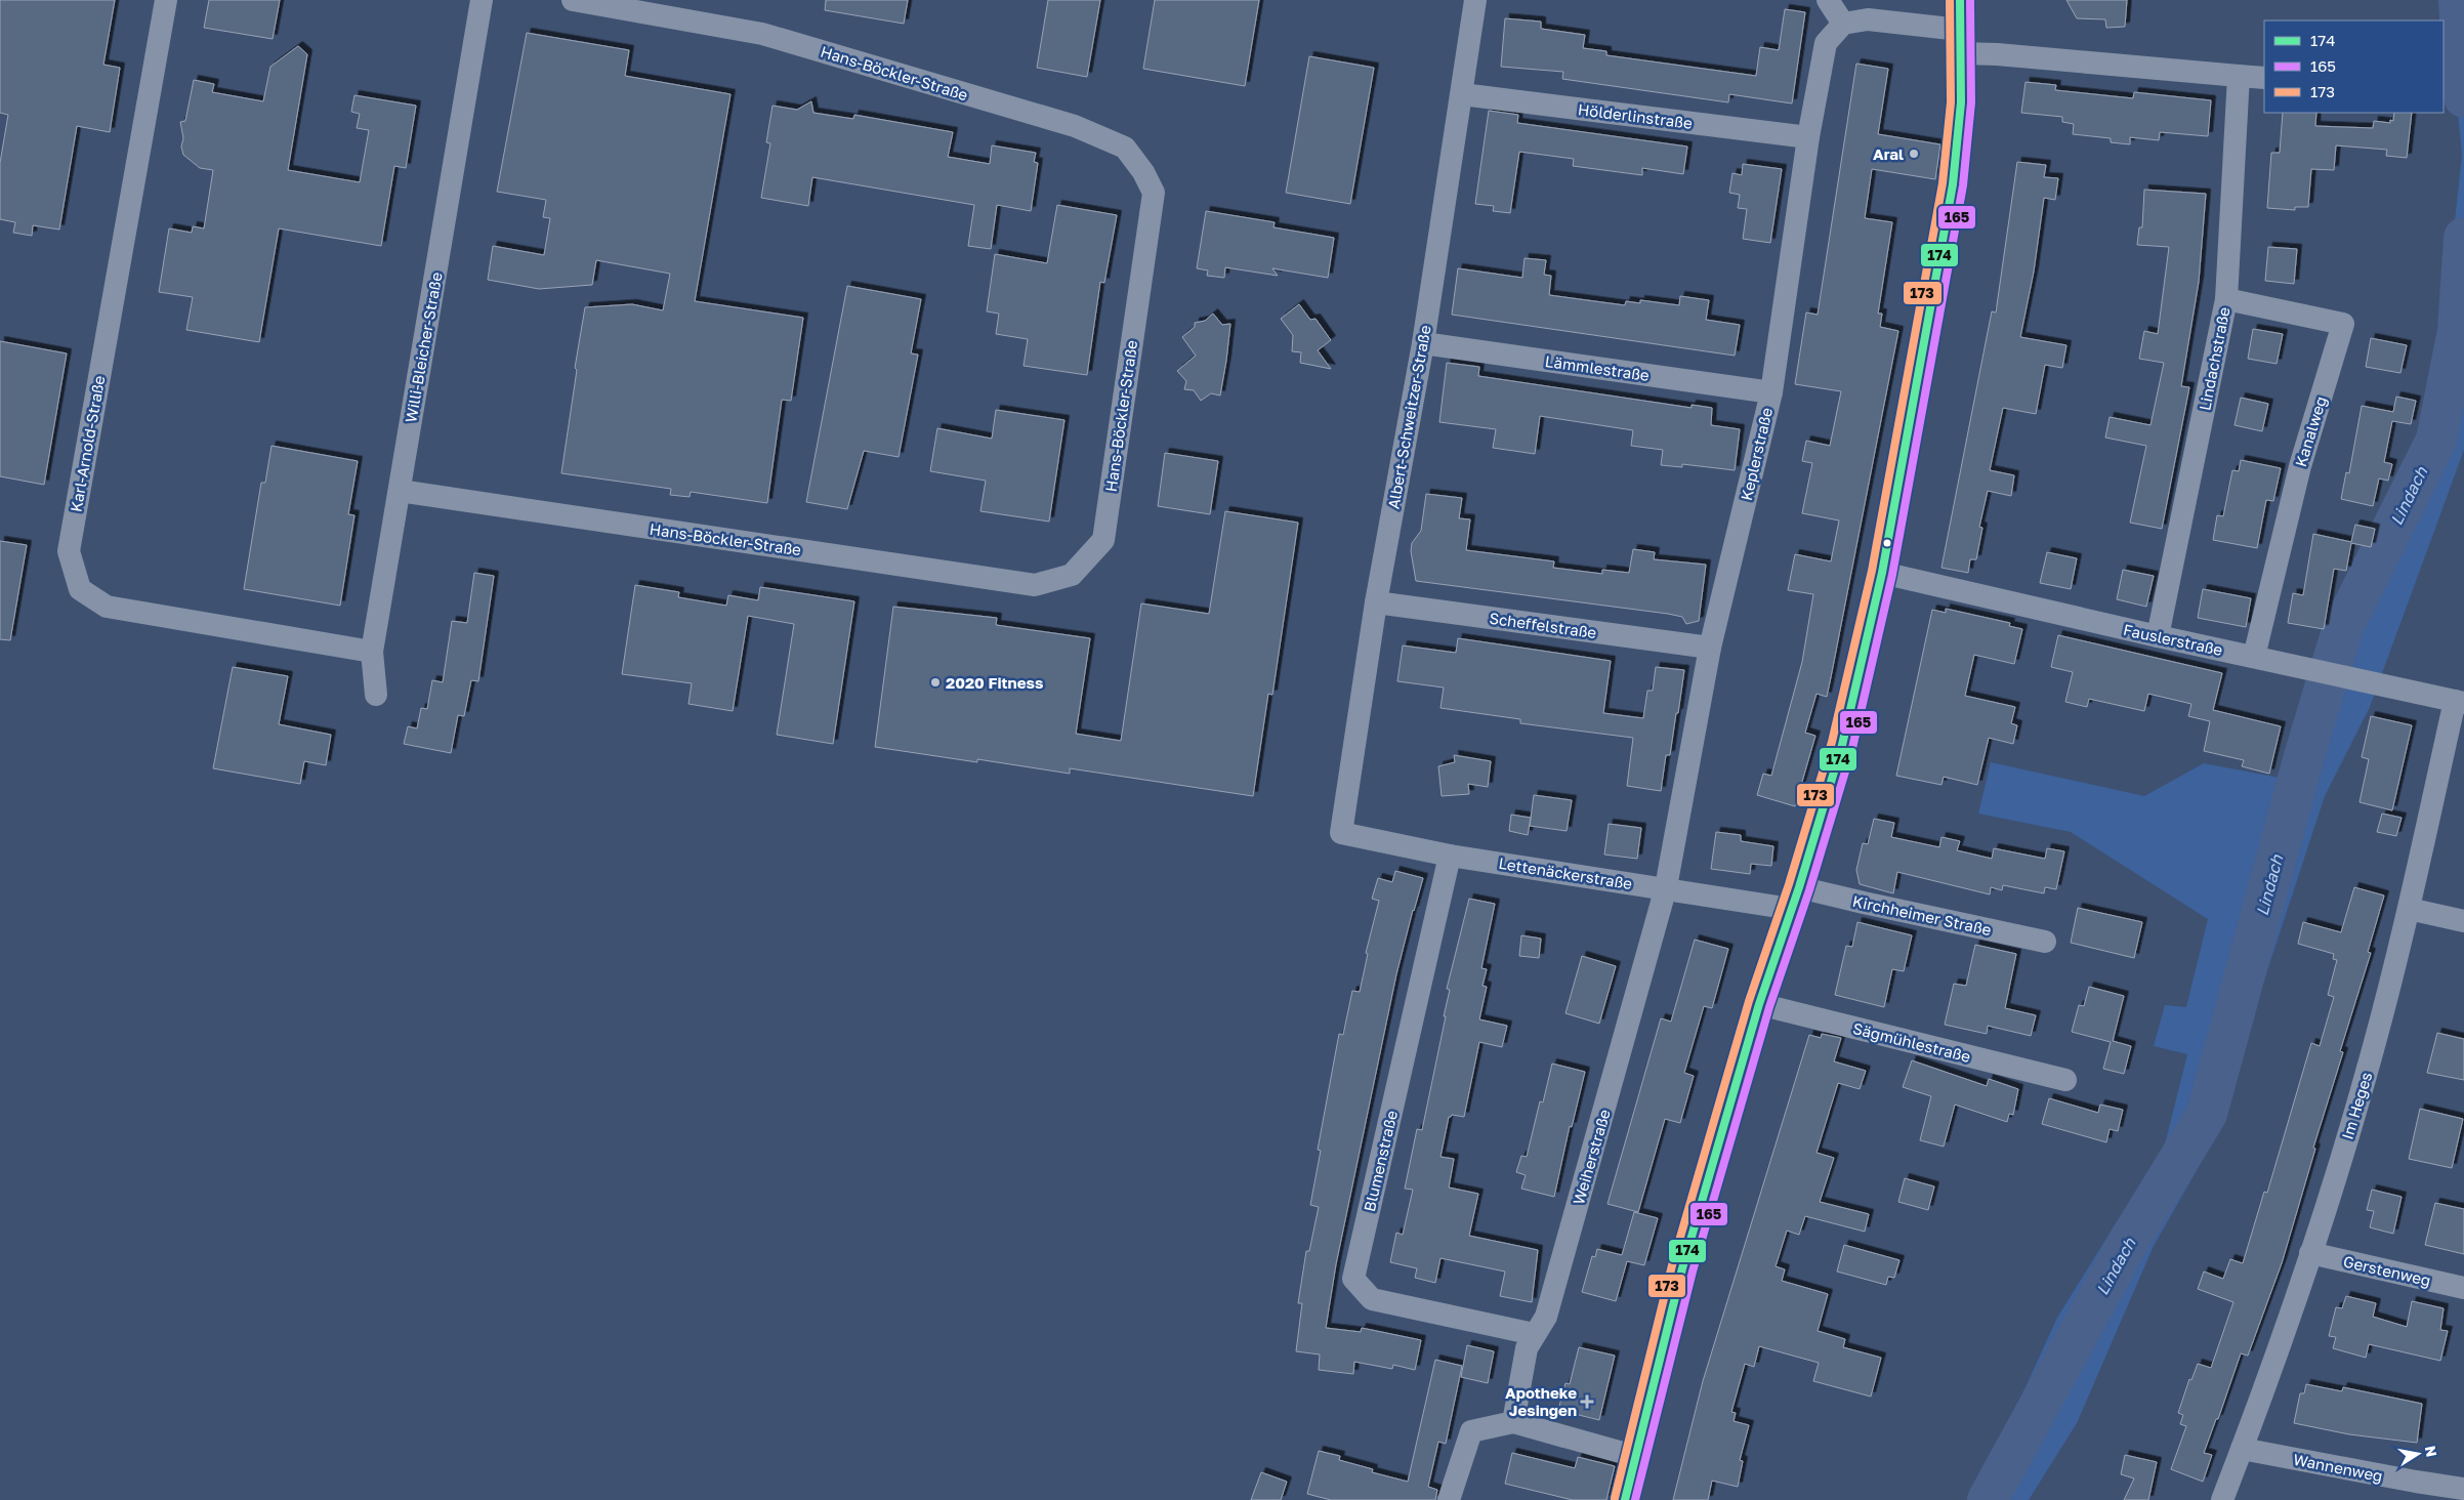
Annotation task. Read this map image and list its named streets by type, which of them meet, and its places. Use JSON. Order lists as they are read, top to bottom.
{
  "streets": {
    "street": [
      "Hans-Böckler-Straße",
      "Hölderlinstraße",
      "Willi-Bleicher-Straße",
      "Lindachstraße",
      "Lämmlestraße",
      "Albert-Schweitzer-Straße",
      "Kanalweg",
      "Karl-Arnold-Straße",
      "Keplerstraße",
      "Scheffelstraße",
      "Fauslerstraße",
      "Lettenäckerstraße",
      "Kirchheimer Straße",
      "Sägmühlestraße",
      "Im Heges",
      "Weiherstraße",
      "Blumenstraße",
      "Gerstenweg",
      "Wannenweg"
    ]
  },
  "crossings": [
    ["Hans-Böckler-Straße", "Willi-Bleicher-Straße"],
    ["Hölderlinstraße", "Albert-Schweitzer-Straße"],
    ["Hölderlinstraße", "Keplerstraße"],
    ["Willi-Bleicher-Straße", "Karl-Arnold-Straße"],
    ["Lindachstraße", "Kanalweg"],
    ["Lindachstraße", "Fauslerstraße"],
    ["Lämmlestraße", "Albert-Schweitzer-Straße"],
    ["Lämmlestraße", "Keplerstraße"],
    ["Albert-Schweitzer-Straße", "Scheffelstraße"],
    ["Albert-Schweitzer-Straße", "Lettenäckerstraße"],
    ["Kanalweg", "Fauslerstraße"],
    ["Keplerstraße", "Scheffelstraße"],
    ["Keplerstraße", "Lettenäckerstraße"],
    ["Keplerstraße", "Weiherstraße"],
    ["Fauslerstraße", "Im Heges"],
    ["Lettenäckerstraße", "Kirchheimer Straße"],
    ["Lettenäckerstraße", "Weiherstraße"],
    ["Lettenäckerstraße", "Blumenstraße"],
    ["Im Heges", "Gerstenweg"],
    ["Im Heges", "Wannenweg"],
    ["Weiherstraße", "Blumenstraße"]
  ],
  "water": ["Lindach"],
  "places": {
    "other": ["Aral", "2020 Fitness"],
    "health": ["Apotheke Jesingen"]
  },
  "lines": ["transit line 174", "transit line 165", "transit line 173"],
  "legend": ["174", "165", "173"],
  "north": "right"
}
